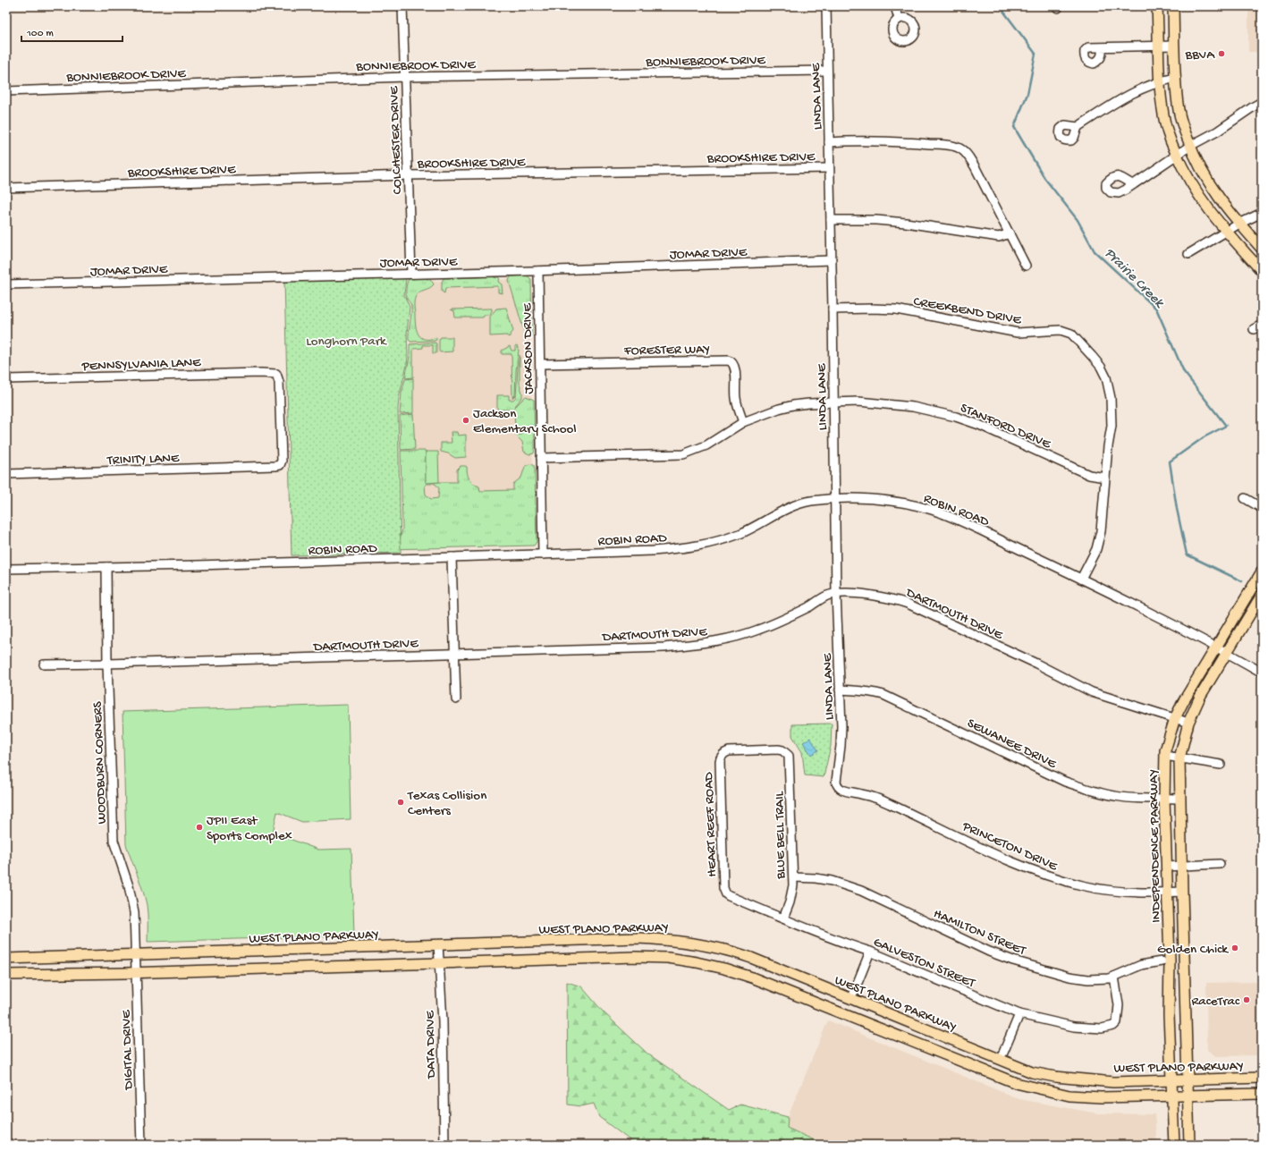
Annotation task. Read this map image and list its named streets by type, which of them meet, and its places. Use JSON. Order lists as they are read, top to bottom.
{
  "streets": {
    "main road": ["INDEPENDENCE PARKWAY", "WEST PLANO PARKWAY"],
    "street": [
      "BONNIEBROOK DRIVE",
      "LINDA LANE",
      "COLCHESTER DRIVE",
      "BROOKSHIRE DRIVE",
      "JOMAR DRIVE",
      "CREEKBEND DRIVE",
      "JACKSON DRIVE",
      "FORESTER WAY",
      "PENNSYLVANIA LANE",
      "STANFORD DRIVE",
      "TRINITY LANE",
      "ROBIN ROAD",
      "DARTMOUTH DRIVE",
      "SEWANEE DRIVE",
      "WOODBURN CORNERS",
      "HEART REEF ROAD",
      "BLUE BELL TRAIL",
      "PRINCETON DRIVE",
      "HAMILTON STREET",
      "GALVESTON STREET",
      "DATA DRIVE",
      "DIGITAL DRIVE"
    ]
  },
  "crossings": [
    ["BONNIEBROOK DRIVE", "LINDA LANE"],
    ["BONNIEBROOK DRIVE", "COLCHESTER DRIVE"],
    ["LINDA LANE", "BROOKSHIRE DRIVE"],
    ["LINDA LANE", "JOMAR DRIVE"],
    ["LINDA LANE", "CREEKBEND DRIVE"],
    ["LINDA LANE", "STANFORD DRIVE"],
    ["LINDA LANE", "ROBIN ROAD"],
    ["LINDA LANE", "DARTMOUTH DRIVE"],
    ["LINDA LANE", "SEWANEE DRIVE"],
    ["LINDA LANE", "PRINCETON DRIVE"],
    ["COLCHESTER DRIVE", "BROOKSHIRE DRIVE"],
    ["COLCHESTER DRIVE", "JOMAR DRIVE"],
    ["JOMAR DRIVE", "JACKSON DRIVE"],
    ["CREEKBEND DRIVE", "STANFORD DRIVE"],
    ["CREEKBEND DRIVE", "ROBIN ROAD"],
    ["JACKSON DRIVE", "FORESTER WAY"],
    ["JACKSON DRIVE", "STANFORD DRIVE"],
    ["JACKSON DRIVE", "ROBIN ROAD"],
    ["FORESTER WAY", "STANFORD DRIVE"],
    ["PENNSYLVANIA LANE", "TRINITY LANE"],
    ["ROBIN ROAD", "WOODBURN CORNERS"],
    ["ROBIN ROAD", "INDEPENDENCE PARKWAY"],
    ["DARTMOUTH DRIVE", "WOODBURN CORNERS"],
    ["DARTMOUTH DRIVE", "INDEPENDENCE PARKWAY"],
    ["SEWANEE DRIVE", "INDEPENDENCE PARKWAY"],
    ["WOODBURN CORNERS", "WEST PLANO PARKWAY"],
    ["WOODBURN CORNERS", "DIGITAL DRIVE"],
    ["HEART REEF ROAD", "BLUE BELL TRAIL"],
    ["HEART REEF ROAD", "GALVESTON STREET"],
    ["BLUE BELL TRAIL", "HAMILTON STREET"],
    ["BLUE BELL TRAIL", "GALVESTON STREET"],
    ["PRINCETON DRIVE", "INDEPENDENCE PARKWAY"],
    ["INDEPENDENCE PARKWAY", "WEST PLANO PARKWAY"],
    ["WEST PLANO PARKWAY", "DATA DRIVE"],
    ["WEST PLANO PARKWAY", "DIGITAL DRIVE"],
    ["HAMILTON STREET", "GALVESTON STREET"]
  ],
  "water": ["Prairie Creek"],
  "parks": ["Longhorn Park"],
  "places": [
    "BBVA",
    "Jackson Elementary School",
    "Texas Collision Centers",
    "JPII East Sports Complex",
    "Golden Chick",
    "RaceTrac"
  ],
  "scale_bar": "100 m"
}
